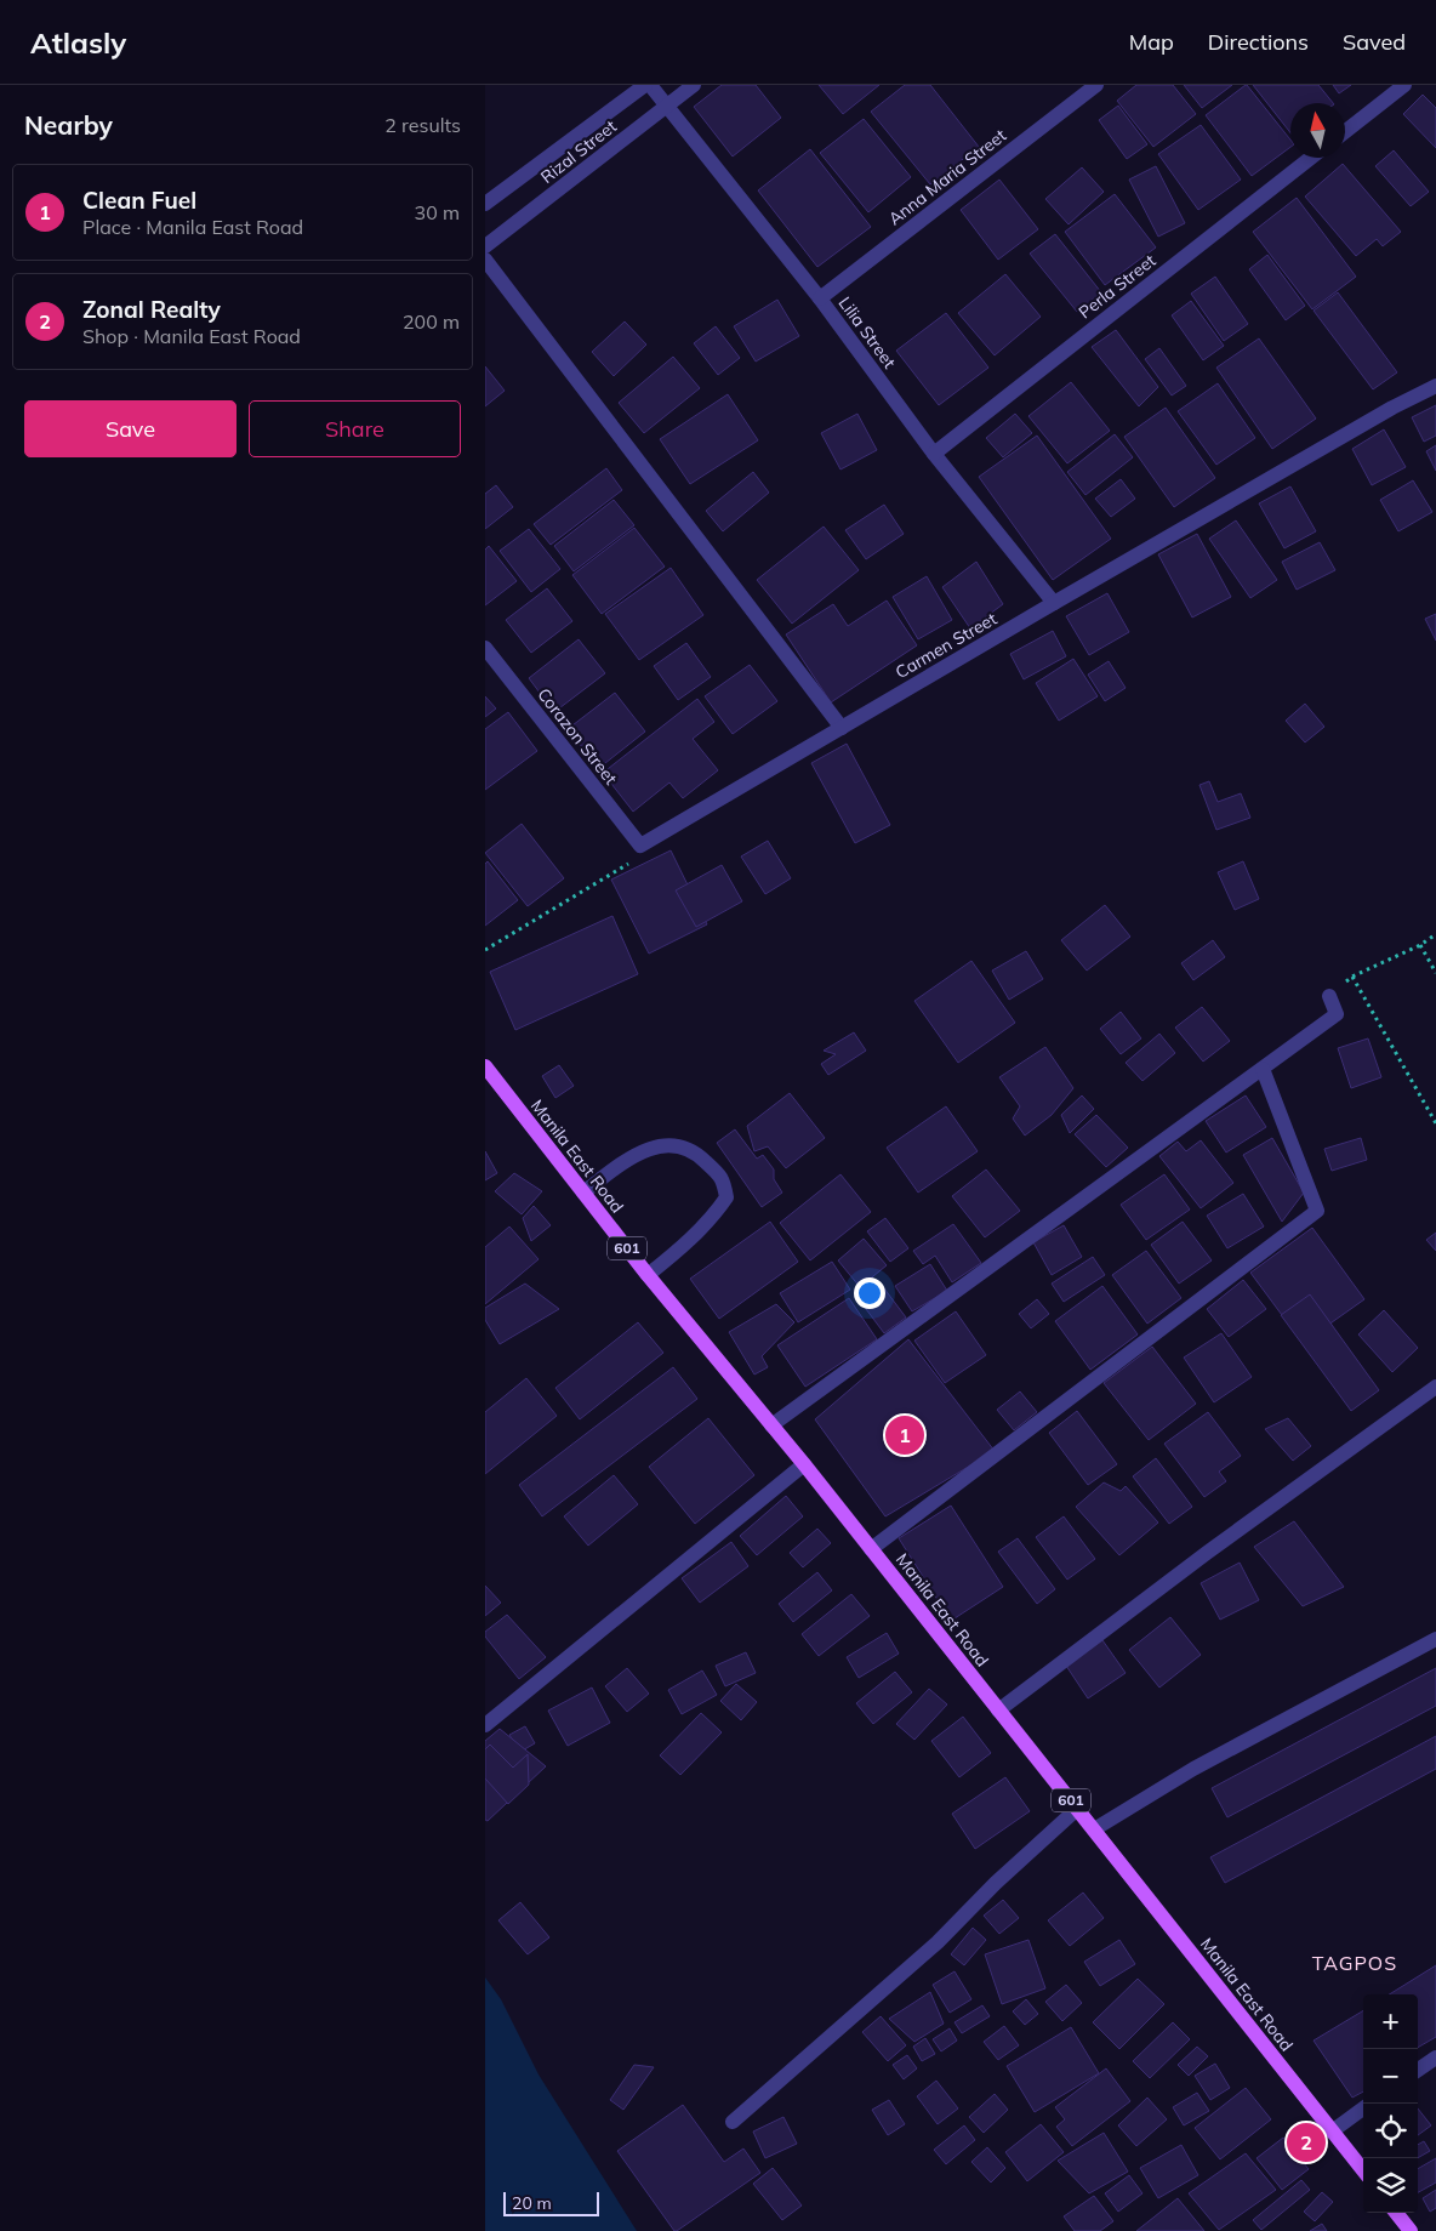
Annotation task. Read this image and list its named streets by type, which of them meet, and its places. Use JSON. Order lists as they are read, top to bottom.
{
  "streets": {
    "main road": ["Manila East Road", "601"],
    "street": [
      "Rizal Street",
      "Anna Maria Street",
      "Perla Street",
      "Lilia Street",
      "Carmen Street",
      "Corazon Street"
    ]
  },
  "crossings": [
    ["Rizal Street", "Lilia Street"],
    ["Anna Maria Street", "Lilia Street"],
    ["Perla Street", "Lilia Street"],
    ["Lilia Street", "Carmen Street"],
    ["Carmen Street", "Corazon Street"]
  ],
  "districts": ["TAGPOS"],
  "scale_bar": "20 m",
  "north": "top",
  "page": {
    "header": "Atlasly",
    "nav": ["Map", "Directions", "Saved"],
    "heading": ["Nearby", "2 results"],
    "list": [
      {
        "mark": "1",
        "name": "Clean Fuel",
        "note": "Place · Manila East Road",
        "value": "30 m"
      },
      {
        "mark": "2",
        "name": "Zonal Realty",
        "note": "Shop · Manila East Road",
        "value": "200 m"
      }
    ],
    "buttons": ["Save", "Share"],
    "pins": ["1", "2"],
    "map_buttons": ["+", "−"],
    "scale": "20 m"
  }
}
